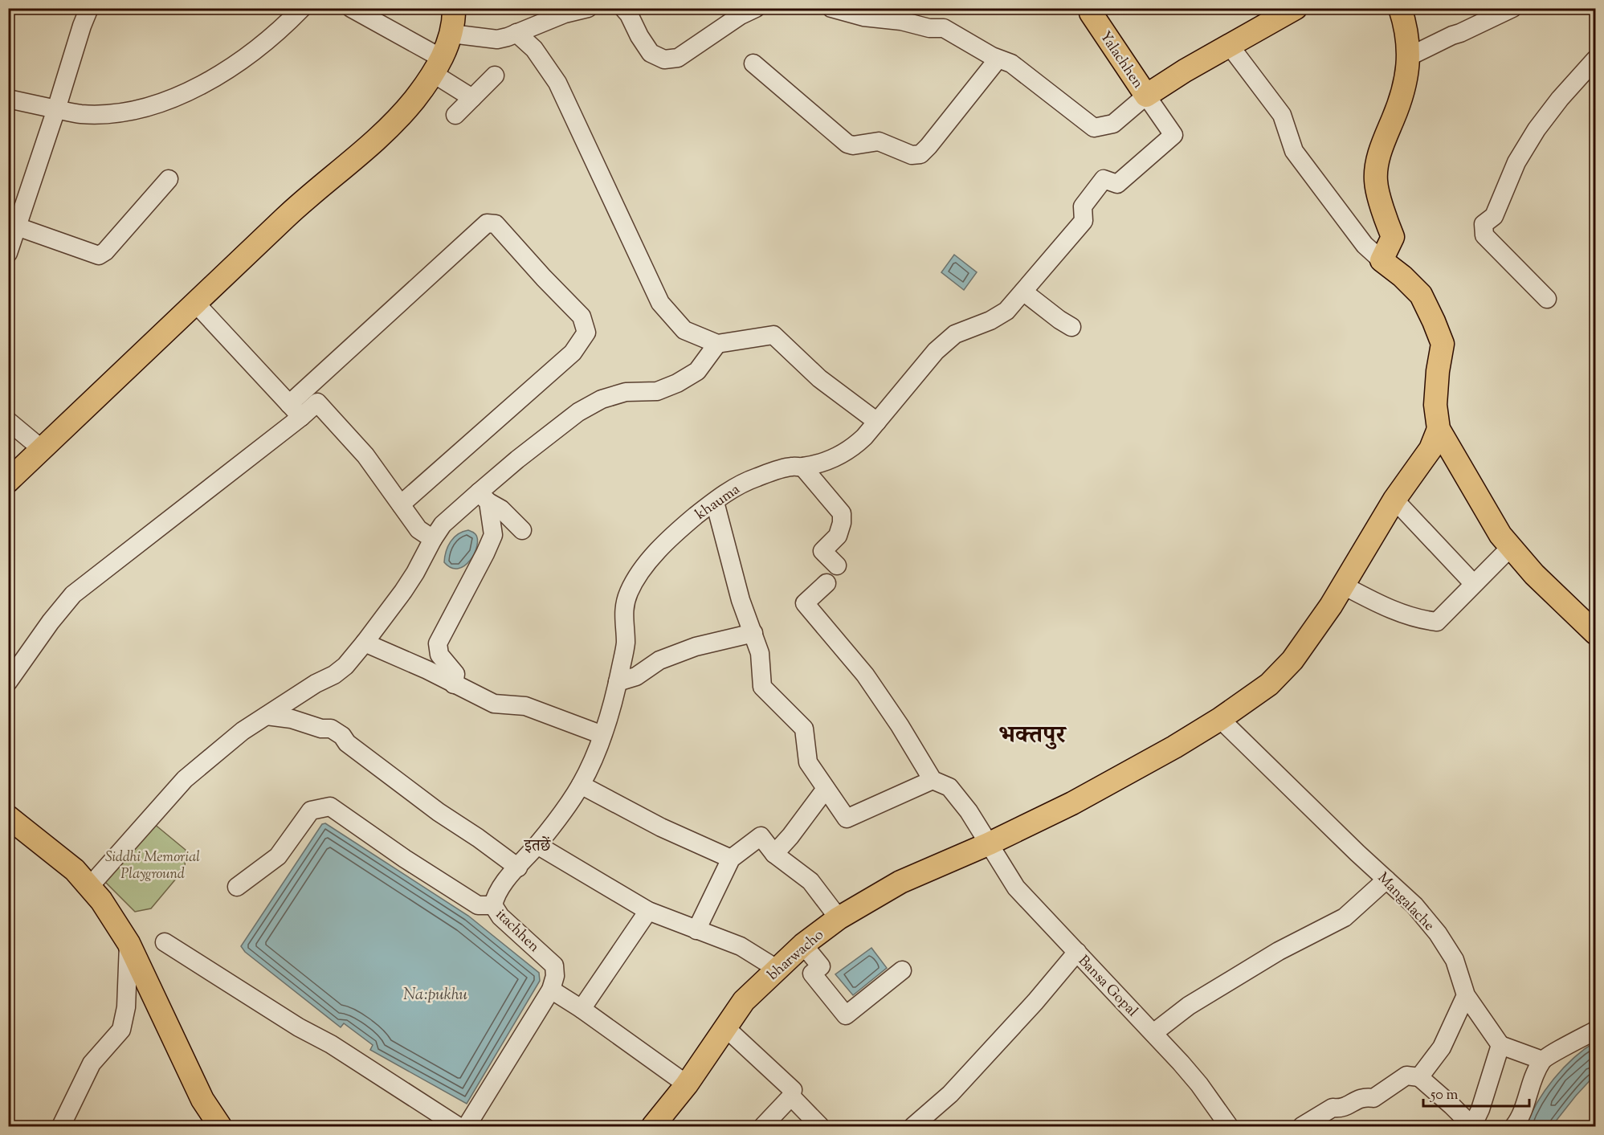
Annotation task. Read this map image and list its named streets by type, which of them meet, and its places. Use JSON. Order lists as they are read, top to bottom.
{
  "streets": {
    "main road": ["Yalachhen", "bharwacho"],
    "street": [
      "khauma",
      "Mangalache",
      "itachhen",
      "Bansa Gopal"
    ]
  },
  "crossings": [
    ["Yalachhen", "khauma"],
    ["khauma", "itachhen"],
    ["Mangalache", "bharwacho"],
    ["bharwacho", "Bansa Gopal"]
  ],
  "districts": ["भक्तपुर", "इतछें"],
  "water": ["Na:pukhu"],
  "parks": ["Siddhi Memorial Playground"],
  "scale_bar": "50 m"
}
